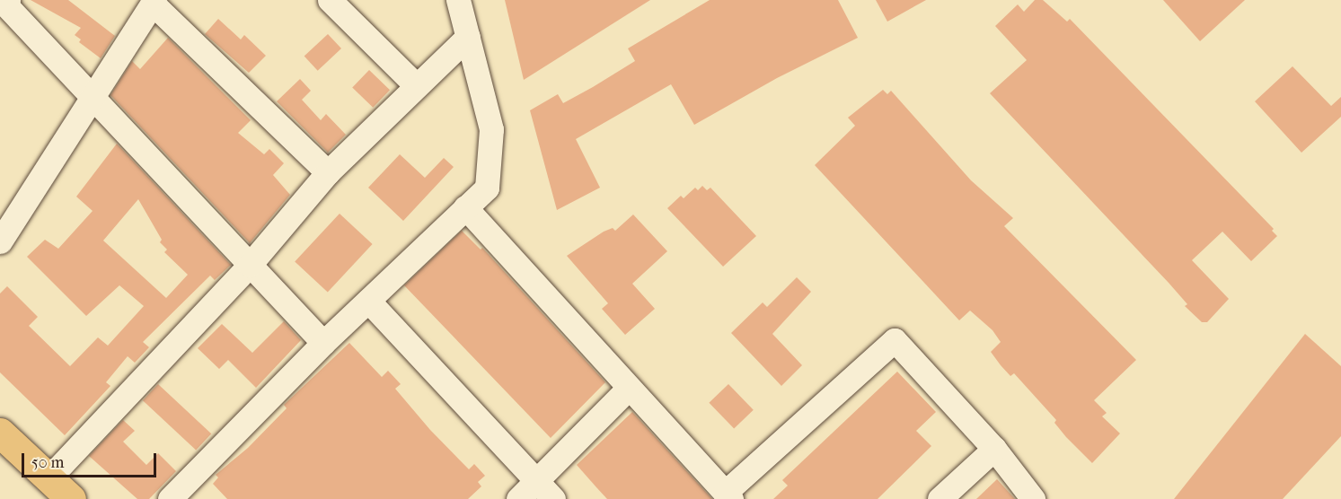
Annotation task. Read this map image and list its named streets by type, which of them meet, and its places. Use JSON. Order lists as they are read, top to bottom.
{
  "scale_bar": "50 m"
}
